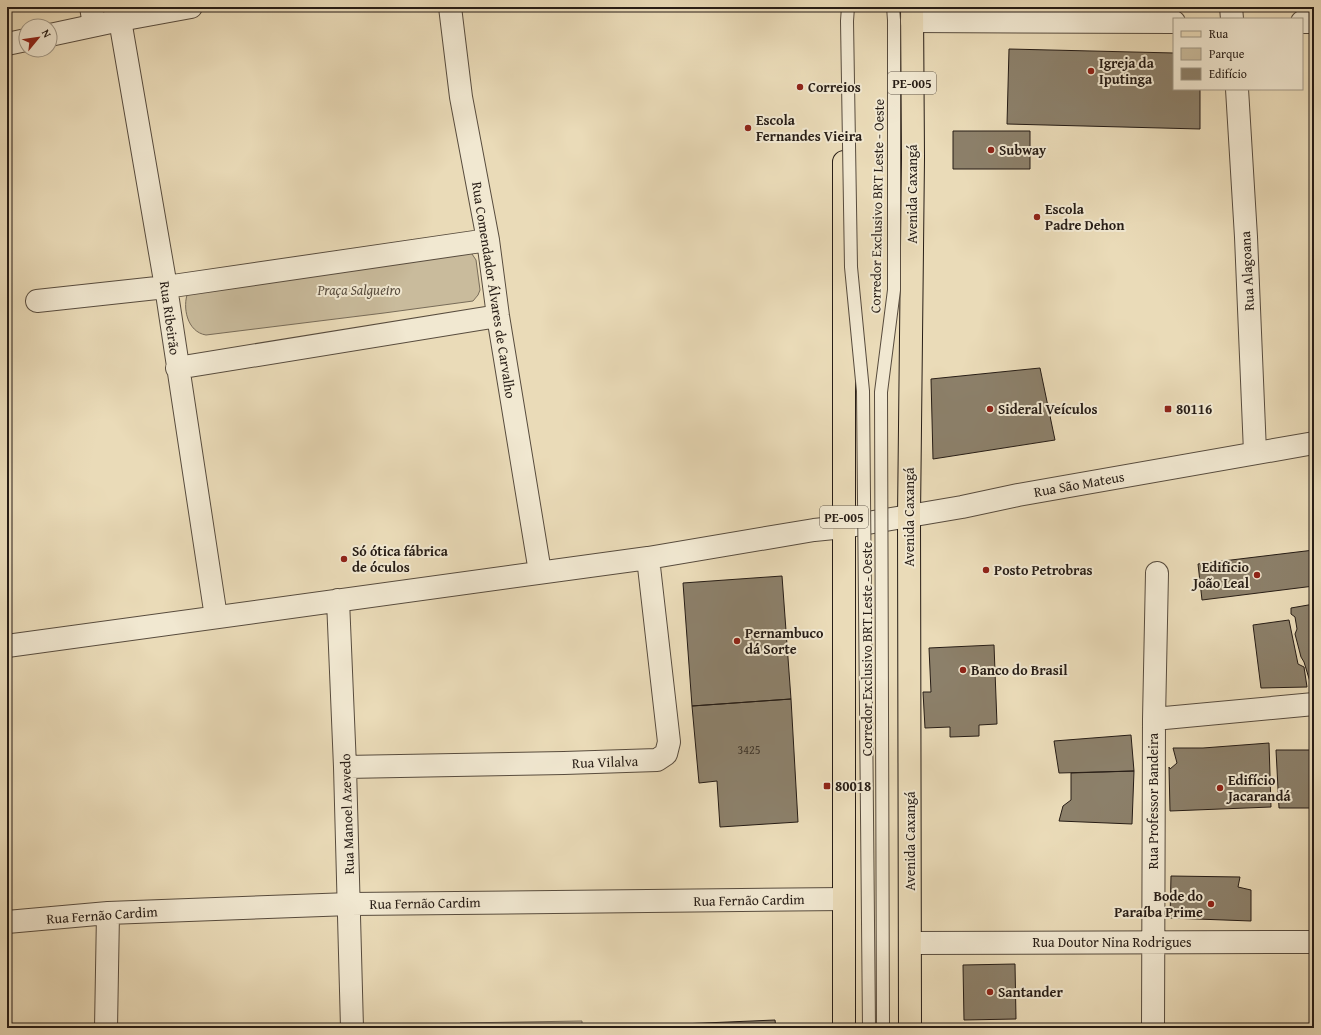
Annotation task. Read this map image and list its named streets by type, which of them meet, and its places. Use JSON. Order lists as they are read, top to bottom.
{
  "streets": {
    "main road": ["PE-005", "Avenida Caxangá"],
    "street": [
      "Rua Alagoana",
      "Rua Comendador Álvares de Carvalho",
      "Rua Ribeirão",
      "Rua São Mateus",
      "Rua Vilalva",
      "Rua Professor Bandeira",
      "Rua Manoel Azevedo",
      "Rua Fernão Cardim",
      "Rua Doutor Nina Rodrigues"
    ],
    "lane": ["Corredor Exclusivo BRT Leste - Oeste"]
  },
  "crossings": [
    ["PE-005", "Rua São Mateus"],
    ["PE-005", "Rua Fernão Cardim"],
    ["Avenida Caxangá", "Rua São Mateus"],
    ["Avenida Caxangá", "Rua Doutor Nina Rodrigues"],
    ["Rua Alagoana", "Rua São Mateus"],
    ["Rua Comendador Álvares de Carvalho", "Rua São Mateus"],
    ["Rua Ribeirão", "Rua São Mateus"],
    ["Rua São Mateus", "Rua Vilalva"],
    ["Rua São Mateus", "Rua Manoel Azevedo"],
    ["Rua Vilalva", "Rua Manoel Azevedo"],
    ["Rua Professor Bandeira", "Rua Doutor Nina Rodrigues"],
    ["Rua Manoel Azevedo", "Rua Fernão Cardim"]
  ],
  "parks": ["Praça Salgueiro"],
  "places": {
    "other": [
      "Igreja da Iputinga",
      "Correios",
      "Escola Fernandes Vieira",
      "Subway",
      "Escola Padre Dehon",
      "Sideral Veículos",
      "Só ótica fábrica de óculos",
      "Posto Petrobras",
      "Edificio João Leal",
      "Pernambuco dá Sorte",
      "Banco do Brasil",
      "Edifício Jacarandá",
      "Bode do Paraíba Prime",
      "Santander"
    ],
    "transit": ["80116", "80018"]
  },
  "house_numbers": ["3425"],
  "legend": ["Rua", "Parque", "Edifício"],
  "north": "top right"
}
